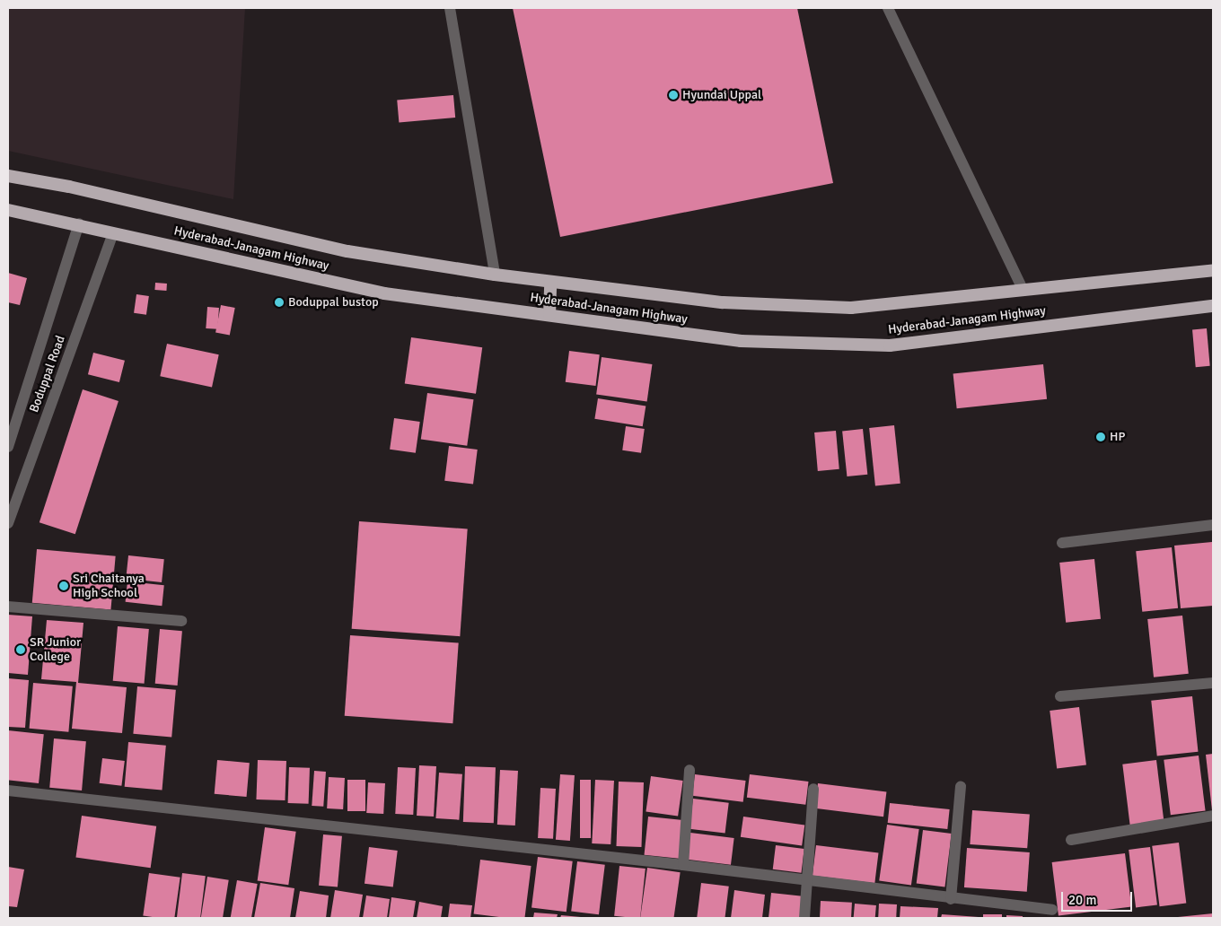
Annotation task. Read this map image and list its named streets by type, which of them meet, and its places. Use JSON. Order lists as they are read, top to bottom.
{
  "streets": {
    "highway": ["Hyderabad-Janagam Highway"],
    "street": ["Boduppal Road"]
  },
  "crossings": [
    ["Hyderabad-Janagam Highway", "Boduppal Road"]
  ],
  "places": [
    "Hyundai Uppal",
    "Boduppal bustop",
    "HP",
    "Sri Chaitanya High School",
    "SR Junior College"
  ],
  "scale_bar": "20 m"
}
